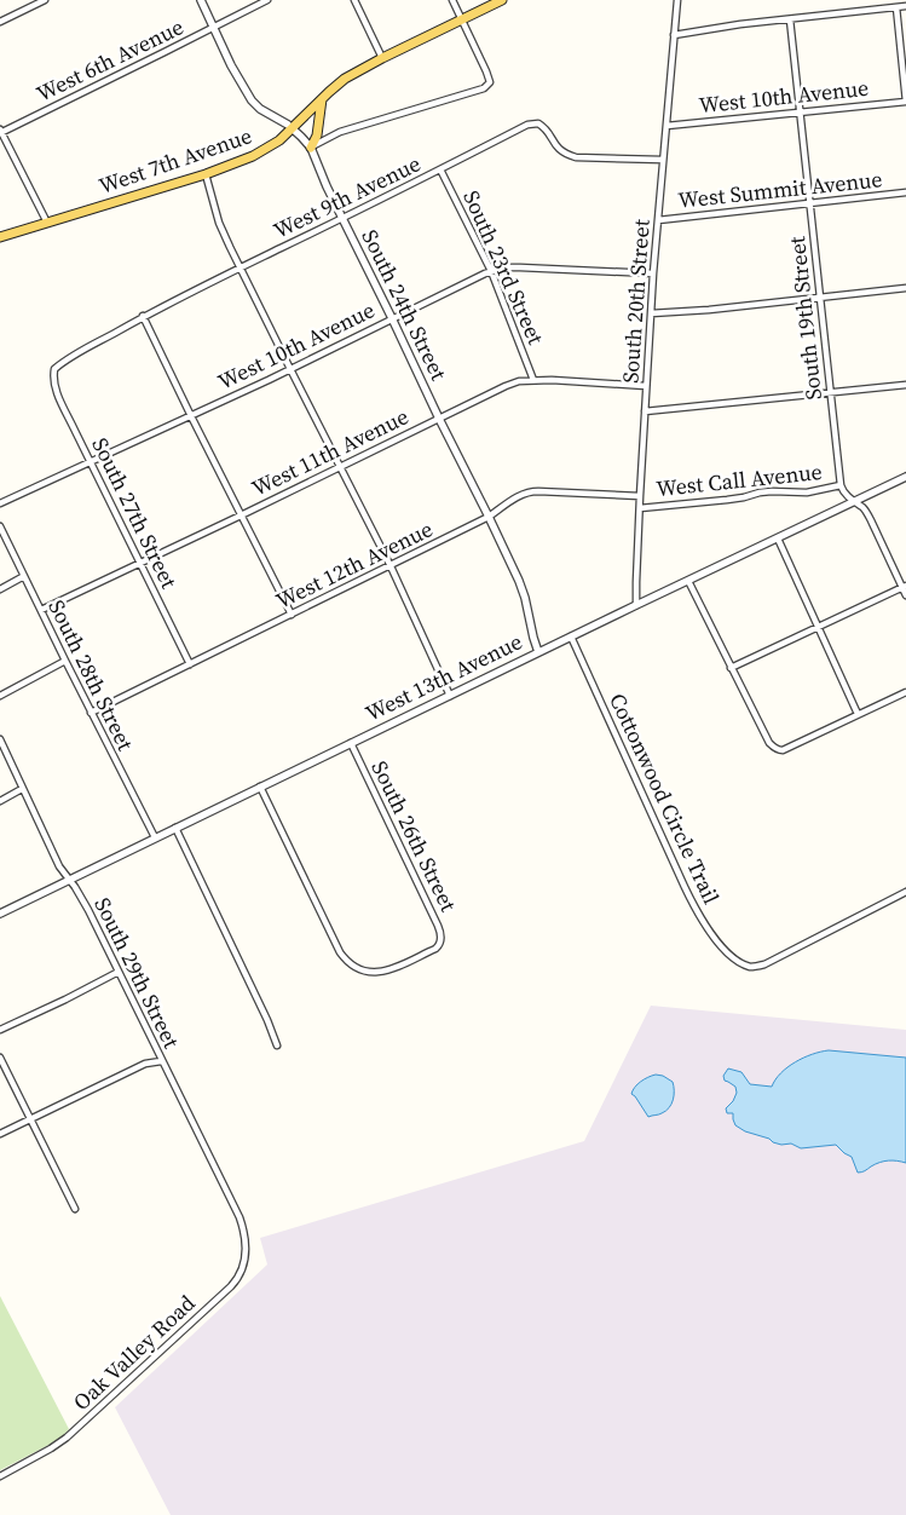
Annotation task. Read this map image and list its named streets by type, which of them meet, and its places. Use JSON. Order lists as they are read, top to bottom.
{
  "streets": {
    "main road": ["West 7th Avenue"],
    "street": [
      "West 6th Avenue",
      "West 10th Avenue",
      "West Summit Avenue",
      "West 9th Avenue",
      "South 23rd Street",
      "South 20th Street",
      "South 24th Street",
      "South 19th Street",
      "West 11th Avenue",
      "West Call Avenue",
      "South 27th Street",
      "West 12th Avenue",
      "South 28th Street",
      "West 13th Avenue",
      "Cottonwood Circle Trail",
      "South 26th Street",
      "South 29th Street",
      "Oak Valley Road"
    ]
  },
  "crossings": [
    ["West 6th Avenue", "South 24th Street"],
    ["West 10th Avenue", "South 23rd Street"],
    ["West 10th Avenue", "South 20th Street"],
    ["West 10th Avenue", "South 24th Street"],
    ["West 10th Avenue", "South 19th Street"],
    ["West 10th Avenue", "South 27th Street"],
    ["West 7th Avenue", "South 24th Street"],
    ["West Summit Avenue", "South 20th Street"],
    ["West Summit Avenue", "South 19th Street"],
    ["West 9th Avenue", "South 23rd Street"],
    ["West 9th Avenue", "South 20th Street"],
    ["West 9th Avenue", "South 24th Street"],
    ["West 9th Avenue", "South 27th Street"],
    ["South 23rd Street", "West 11th Avenue"],
    ["South 20th Street", "West 11th Avenue"],
    ["South 20th Street", "West Call Avenue"],
    ["South 20th Street", "West 12th Avenue"],
    ["South 20th Street", "West 13th Avenue"],
    ["South 24th Street", "West 11th Avenue"],
    ["South 24th Street", "West 12th Avenue"],
    ["South 24th Street", "West 13th Avenue"],
    ["South 19th Street", "West Call Avenue"],
    ["South 19th Street", "West 13th Avenue"],
    ["West 11th Avenue", "South 27th Street"],
    ["West 11th Avenue", "South 28th Street"],
    ["South 27th Street", "West 12th Avenue"],
    ["West 12th Avenue", "South 28th Street"],
    ["South 28th Street", "West 13th Avenue"],
    ["West 13th Avenue", "Cottonwood Circle Trail"],
    ["West 13th Avenue", "South 26th Street"],
    ["West 13th Avenue", "South 29th Street"],
    ["South 29th Street", "Oak Valley Road"]
  ]
}
